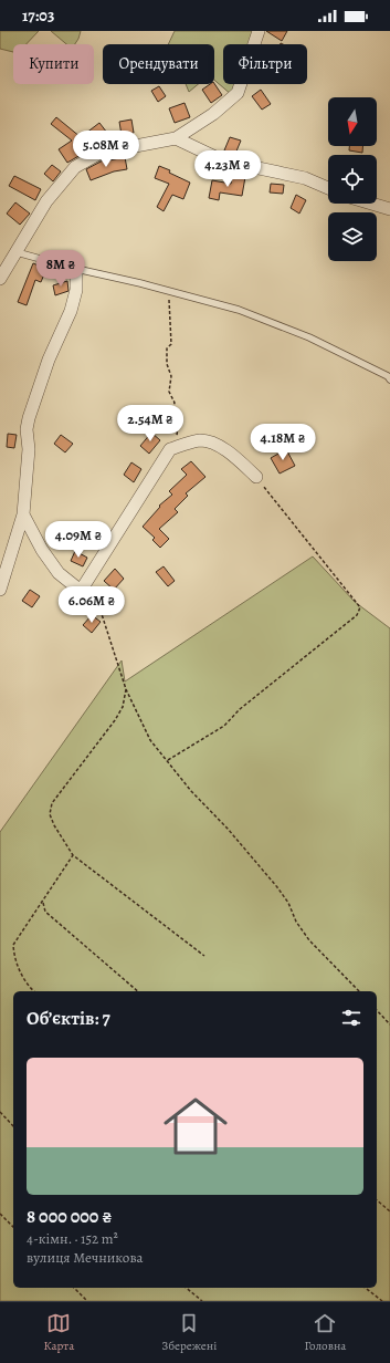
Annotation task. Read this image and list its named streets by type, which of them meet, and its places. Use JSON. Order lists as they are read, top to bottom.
{
  "north": "bottom",
  "page": {
    "status": "17:03",
    "chip": ["Купити", "Орендувати", "Фільтри"],
    "price": [
      "5.08M ₴",
      "4.23M ₴",
      "8M ₴",
      "2.54M ₴",
      "4.18M ₴",
      "4.09M ₴",
      "6.06M ₴"
    ],
    "heading": "Об’єктів: 7",
    "list": [
      {
        "name": "8 000 000 ₴",
        "note": "4-кімн. · 152 m² · вулиця Мечникова"
      }
    ],
    "tabs": ["Карта", "Збережені", "Головна"]
  }
}
